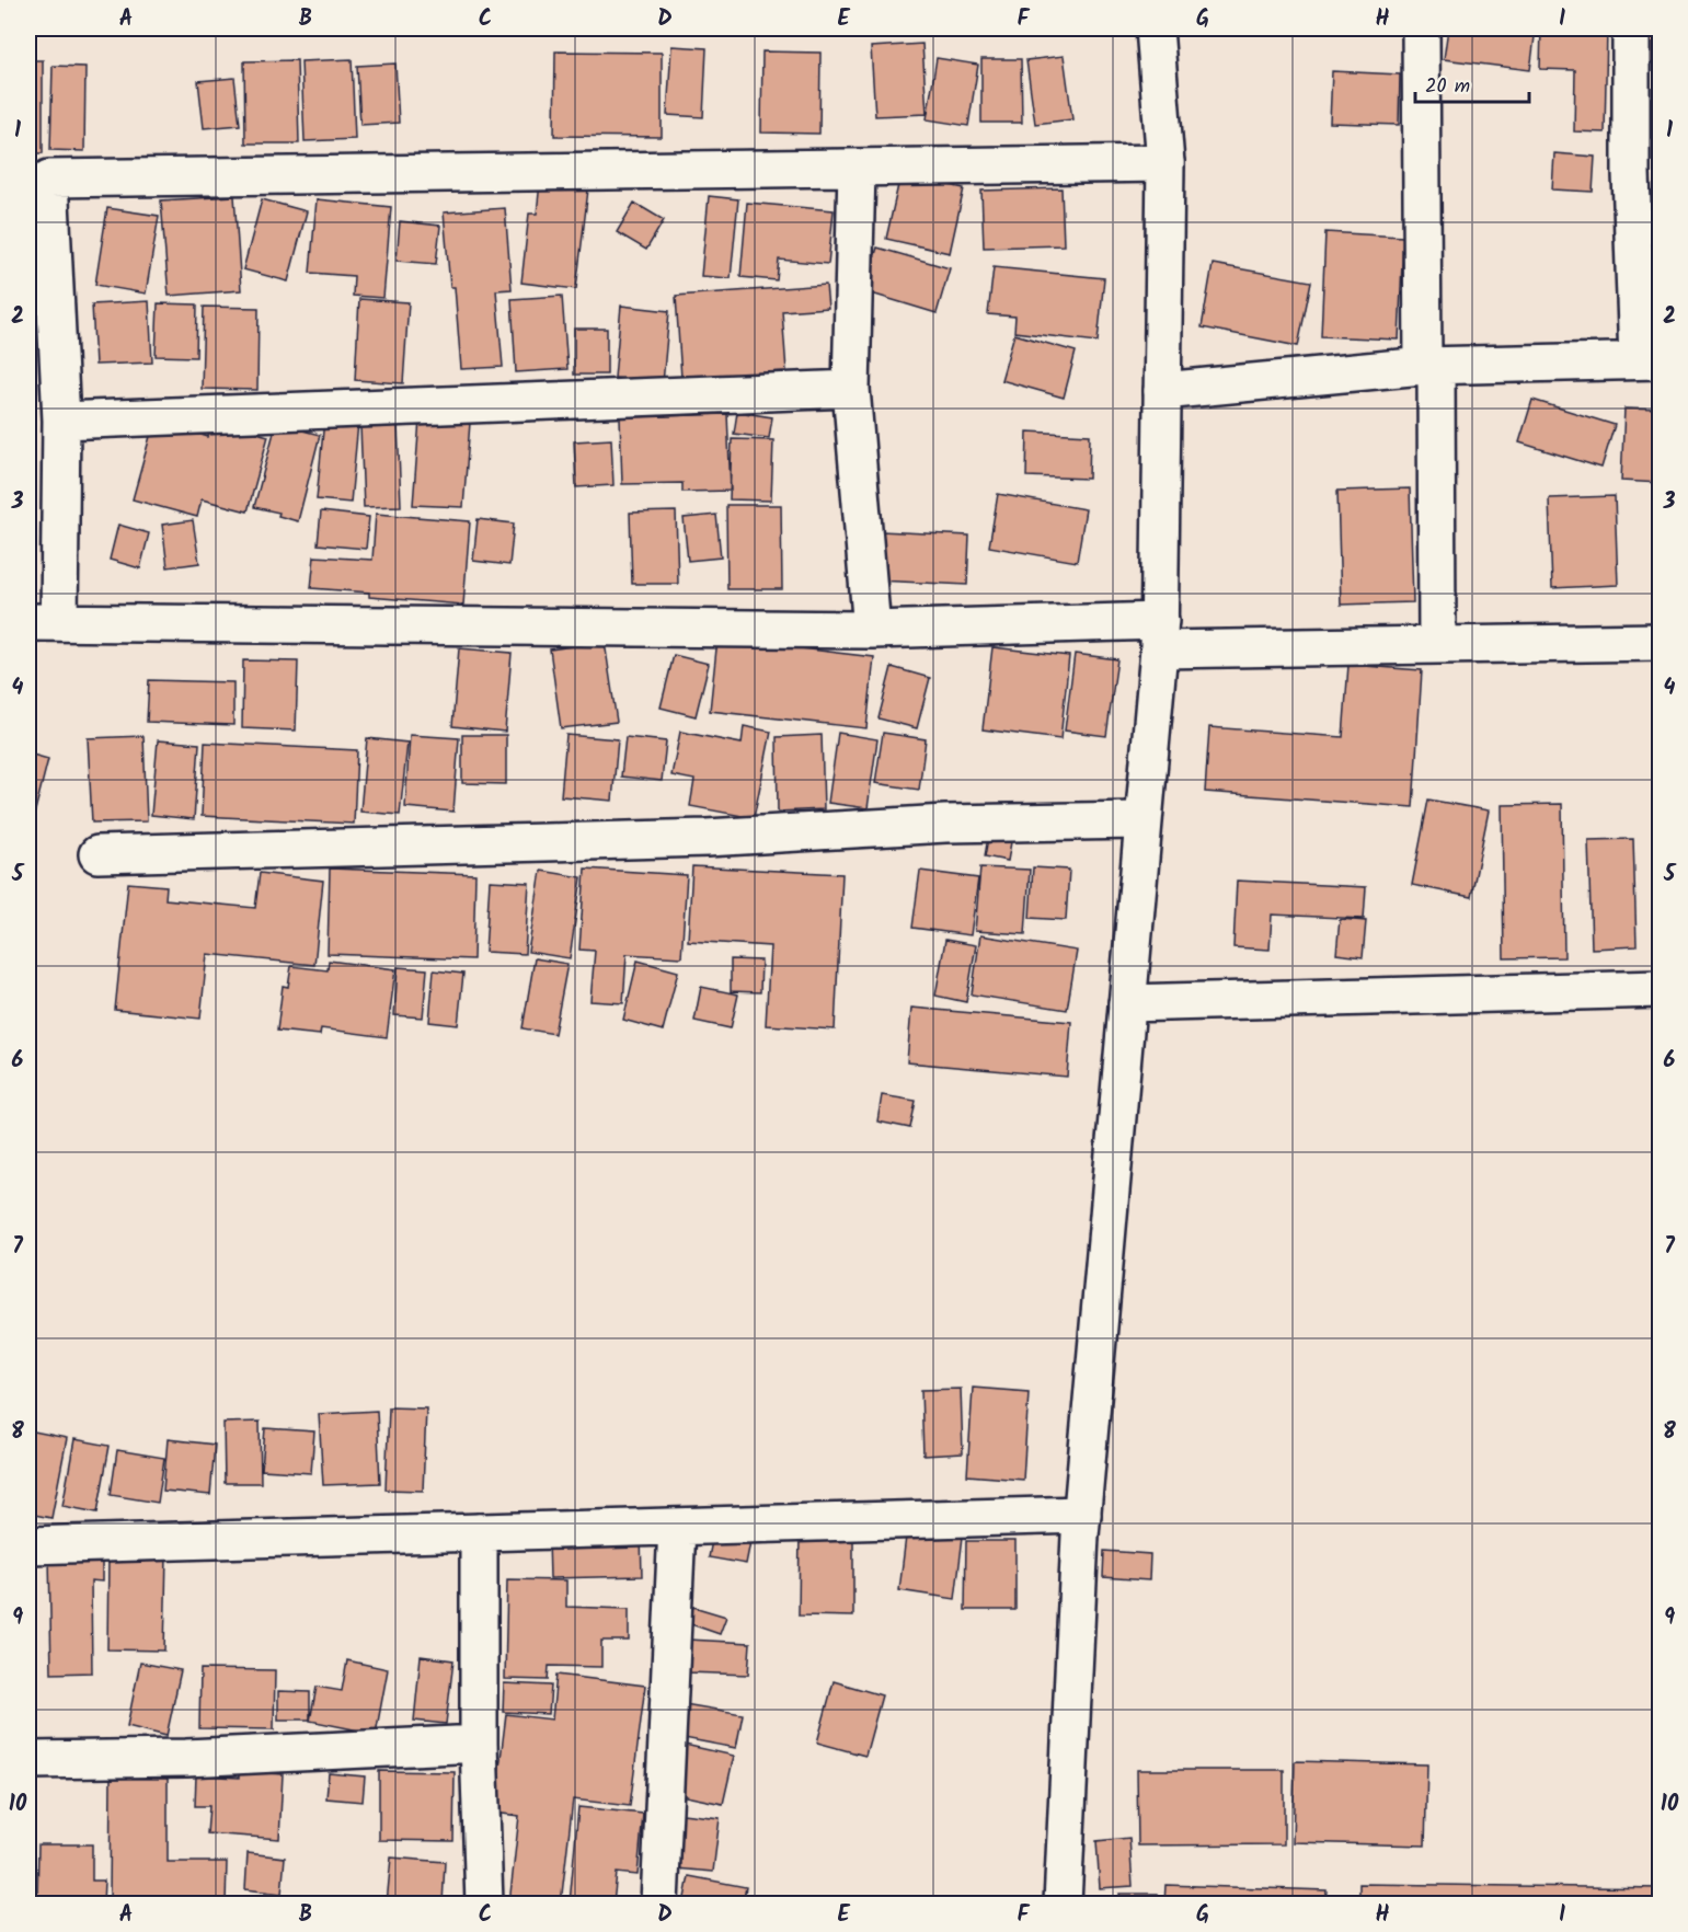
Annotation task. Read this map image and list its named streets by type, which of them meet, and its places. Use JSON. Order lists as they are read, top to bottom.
{
  "scale_bar": "20 m",
  "grid": {
    "columns": [
      "A",
      "B",
      "C",
      "D",
      "E",
      "F",
      "G",
      "H",
      "I"
    ],
    "rows": [
      "1",
      "2",
      "3",
      "4",
      "5",
      "6",
      "7",
      "8",
      "9",
      "10"
    ]
  }
}
